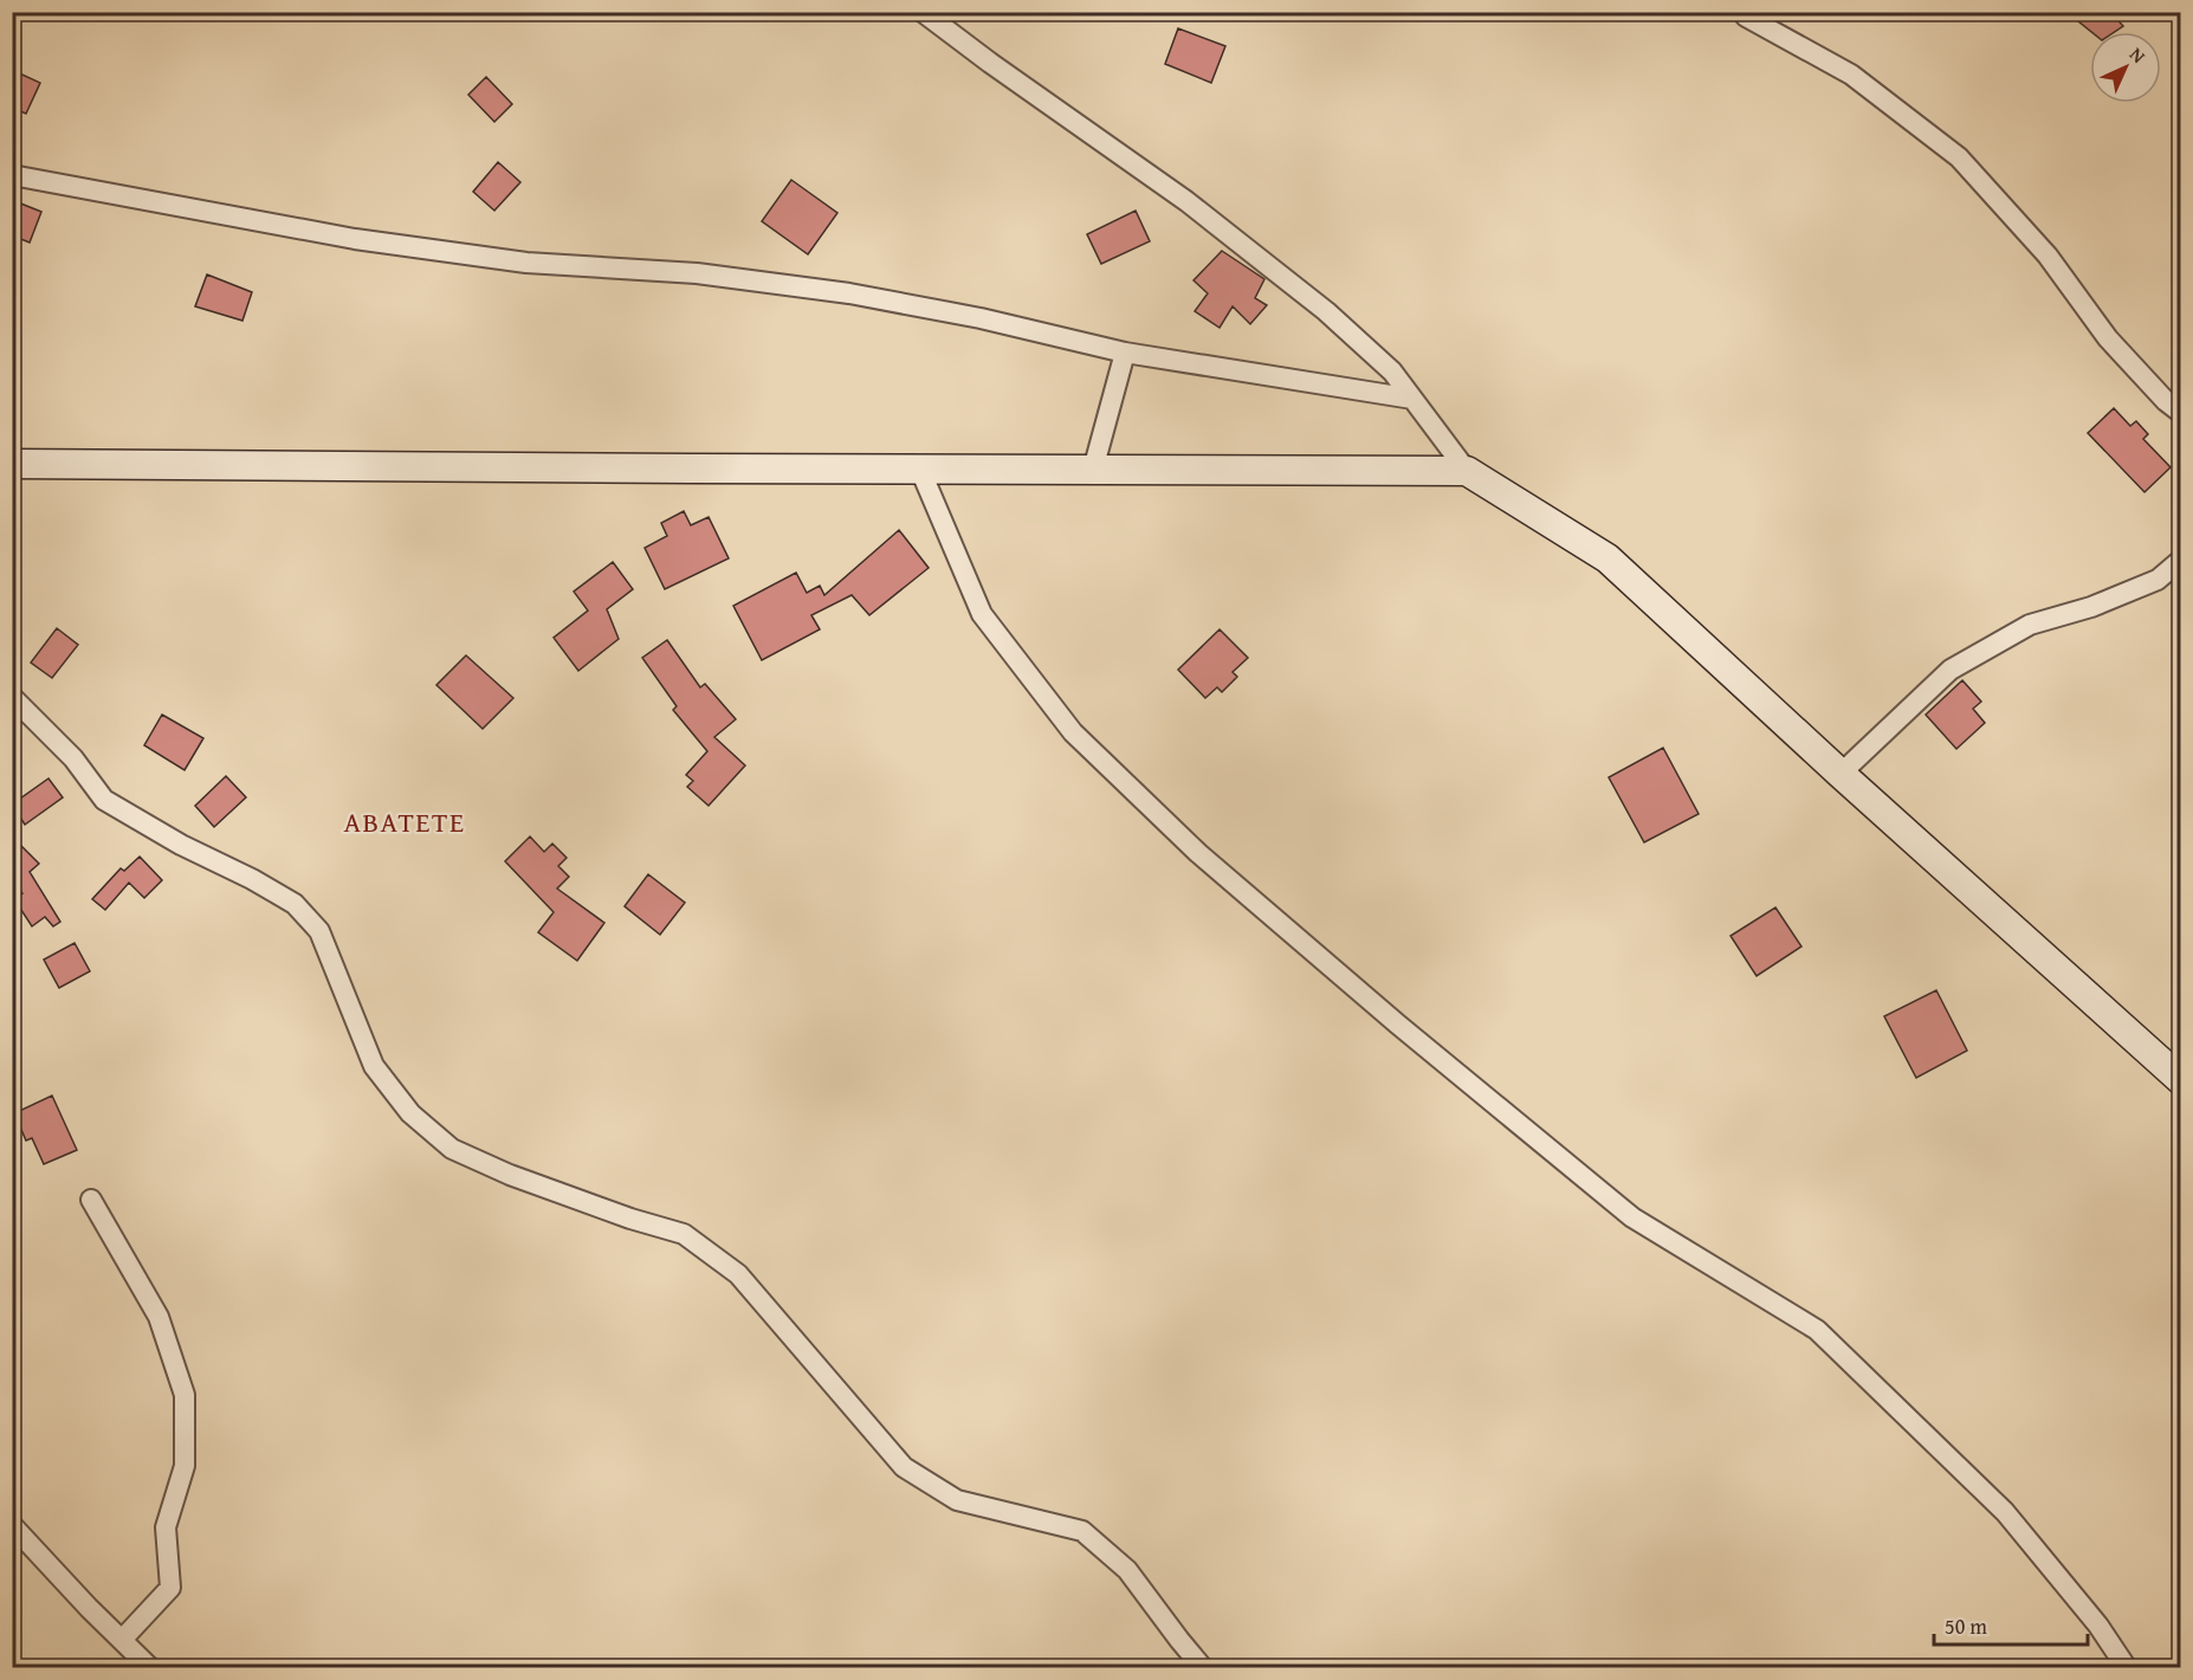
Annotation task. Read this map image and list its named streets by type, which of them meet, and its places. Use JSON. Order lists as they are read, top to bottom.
{
  "districts": ["ABATETE"],
  "scale_bar": "50 m",
  "north": "top right"
}
